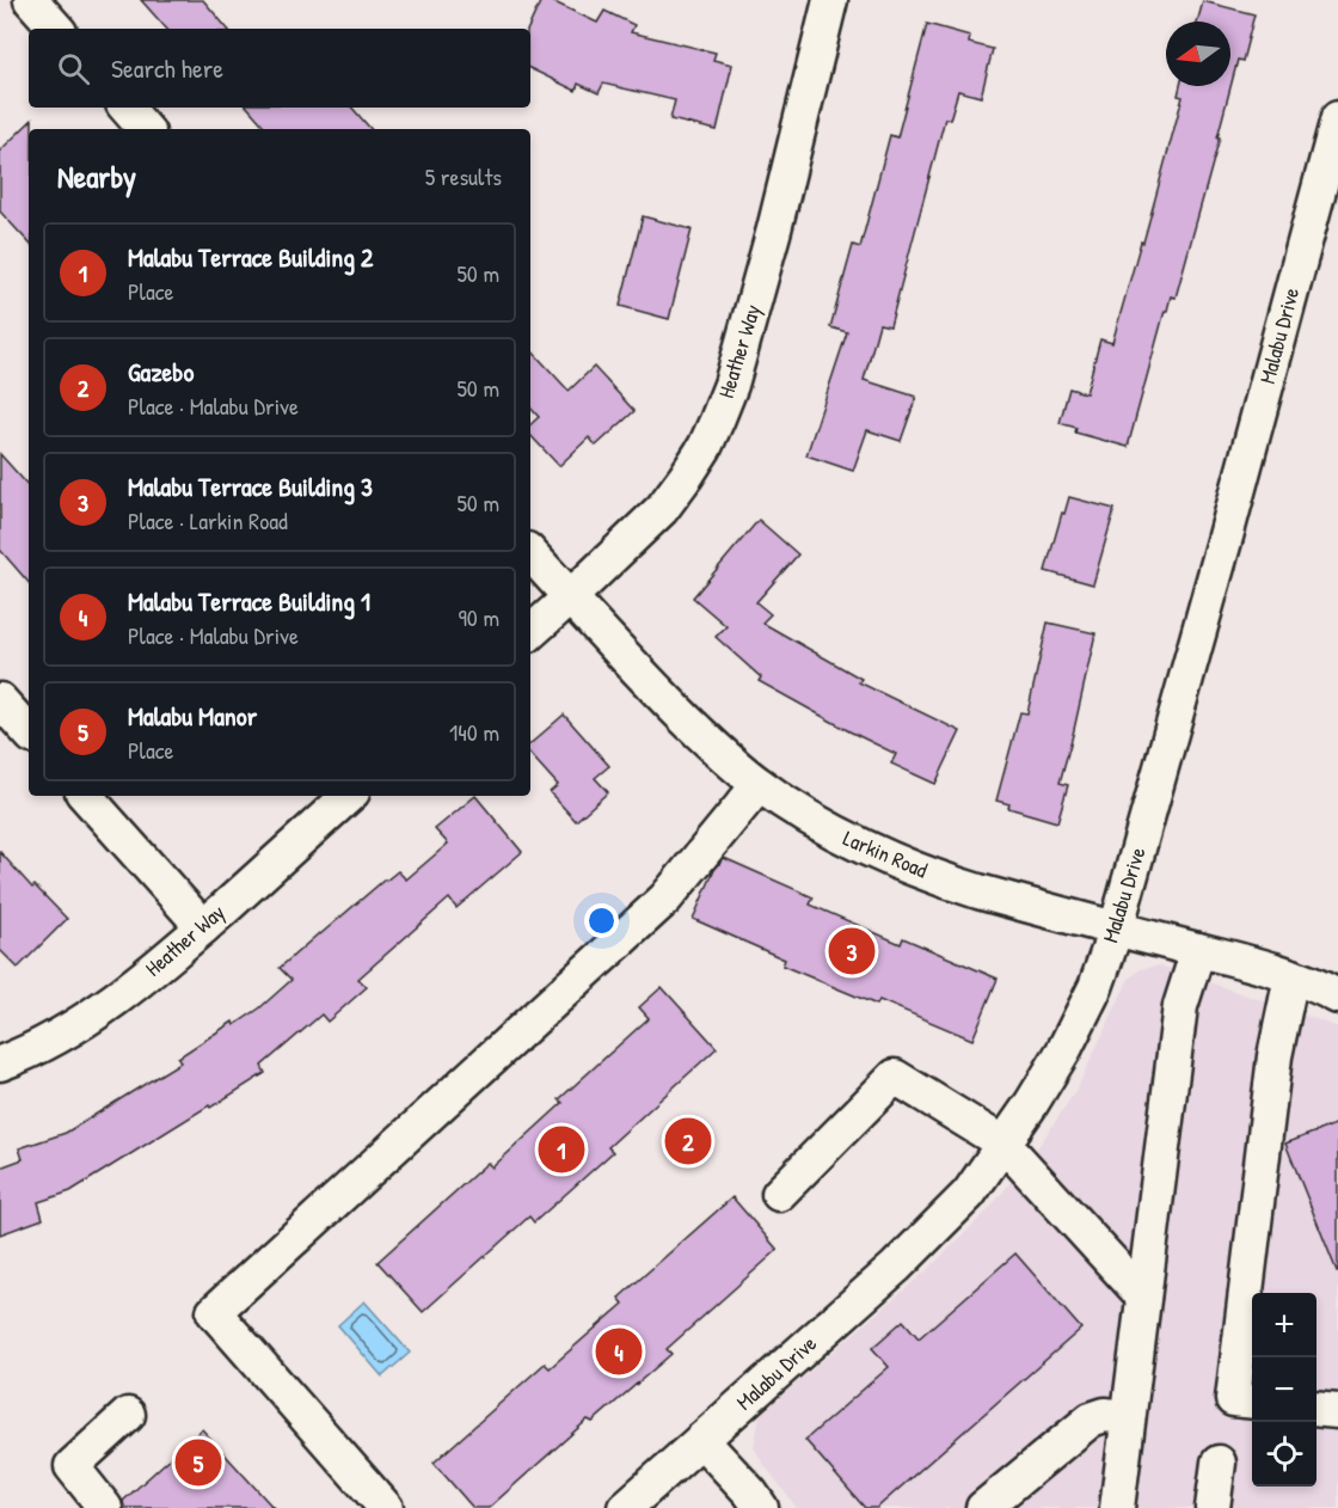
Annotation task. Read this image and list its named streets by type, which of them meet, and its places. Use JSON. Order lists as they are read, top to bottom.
{
  "streets": {
    "street": ["Malabu Drive", "Heather Way", "Larkin Road"]
  },
  "crossings": [
    ["Malabu Drive", "Larkin Road"],
    ["Heather Way", "Larkin Road"]
  ],
  "north": "left",
  "page": {
    "search": "Search here",
    "heading": ["Nearby", "5 results"],
    "list": [
      {
        "mark": "1",
        "name": "Malabu Terrace Building 2",
        "note": "Place",
        "value": "50 m"
      },
      {
        "mark": "2",
        "name": "Gazebo",
        "note": "Place · Malabu Drive",
        "value": "50 m"
      },
      {
        "mark": "3",
        "name": "Malabu Terrace Building 3",
        "note": "Place · Larkin Road",
        "value": "50 m"
      },
      {
        "mark": "4",
        "name": "Malabu Terrace Building 1",
        "note": "Place · Malabu Drive",
        "value": "90 m"
      },
      {
        "mark": "5",
        "name": "Malabu Manor",
        "note": "Place",
        "value": "140 m"
      }
    ],
    "pins": [
      "3",
      "2",
      "1",
      "4",
      "5"
    ],
    "map_buttons": ["+", "−"]
  }
}
